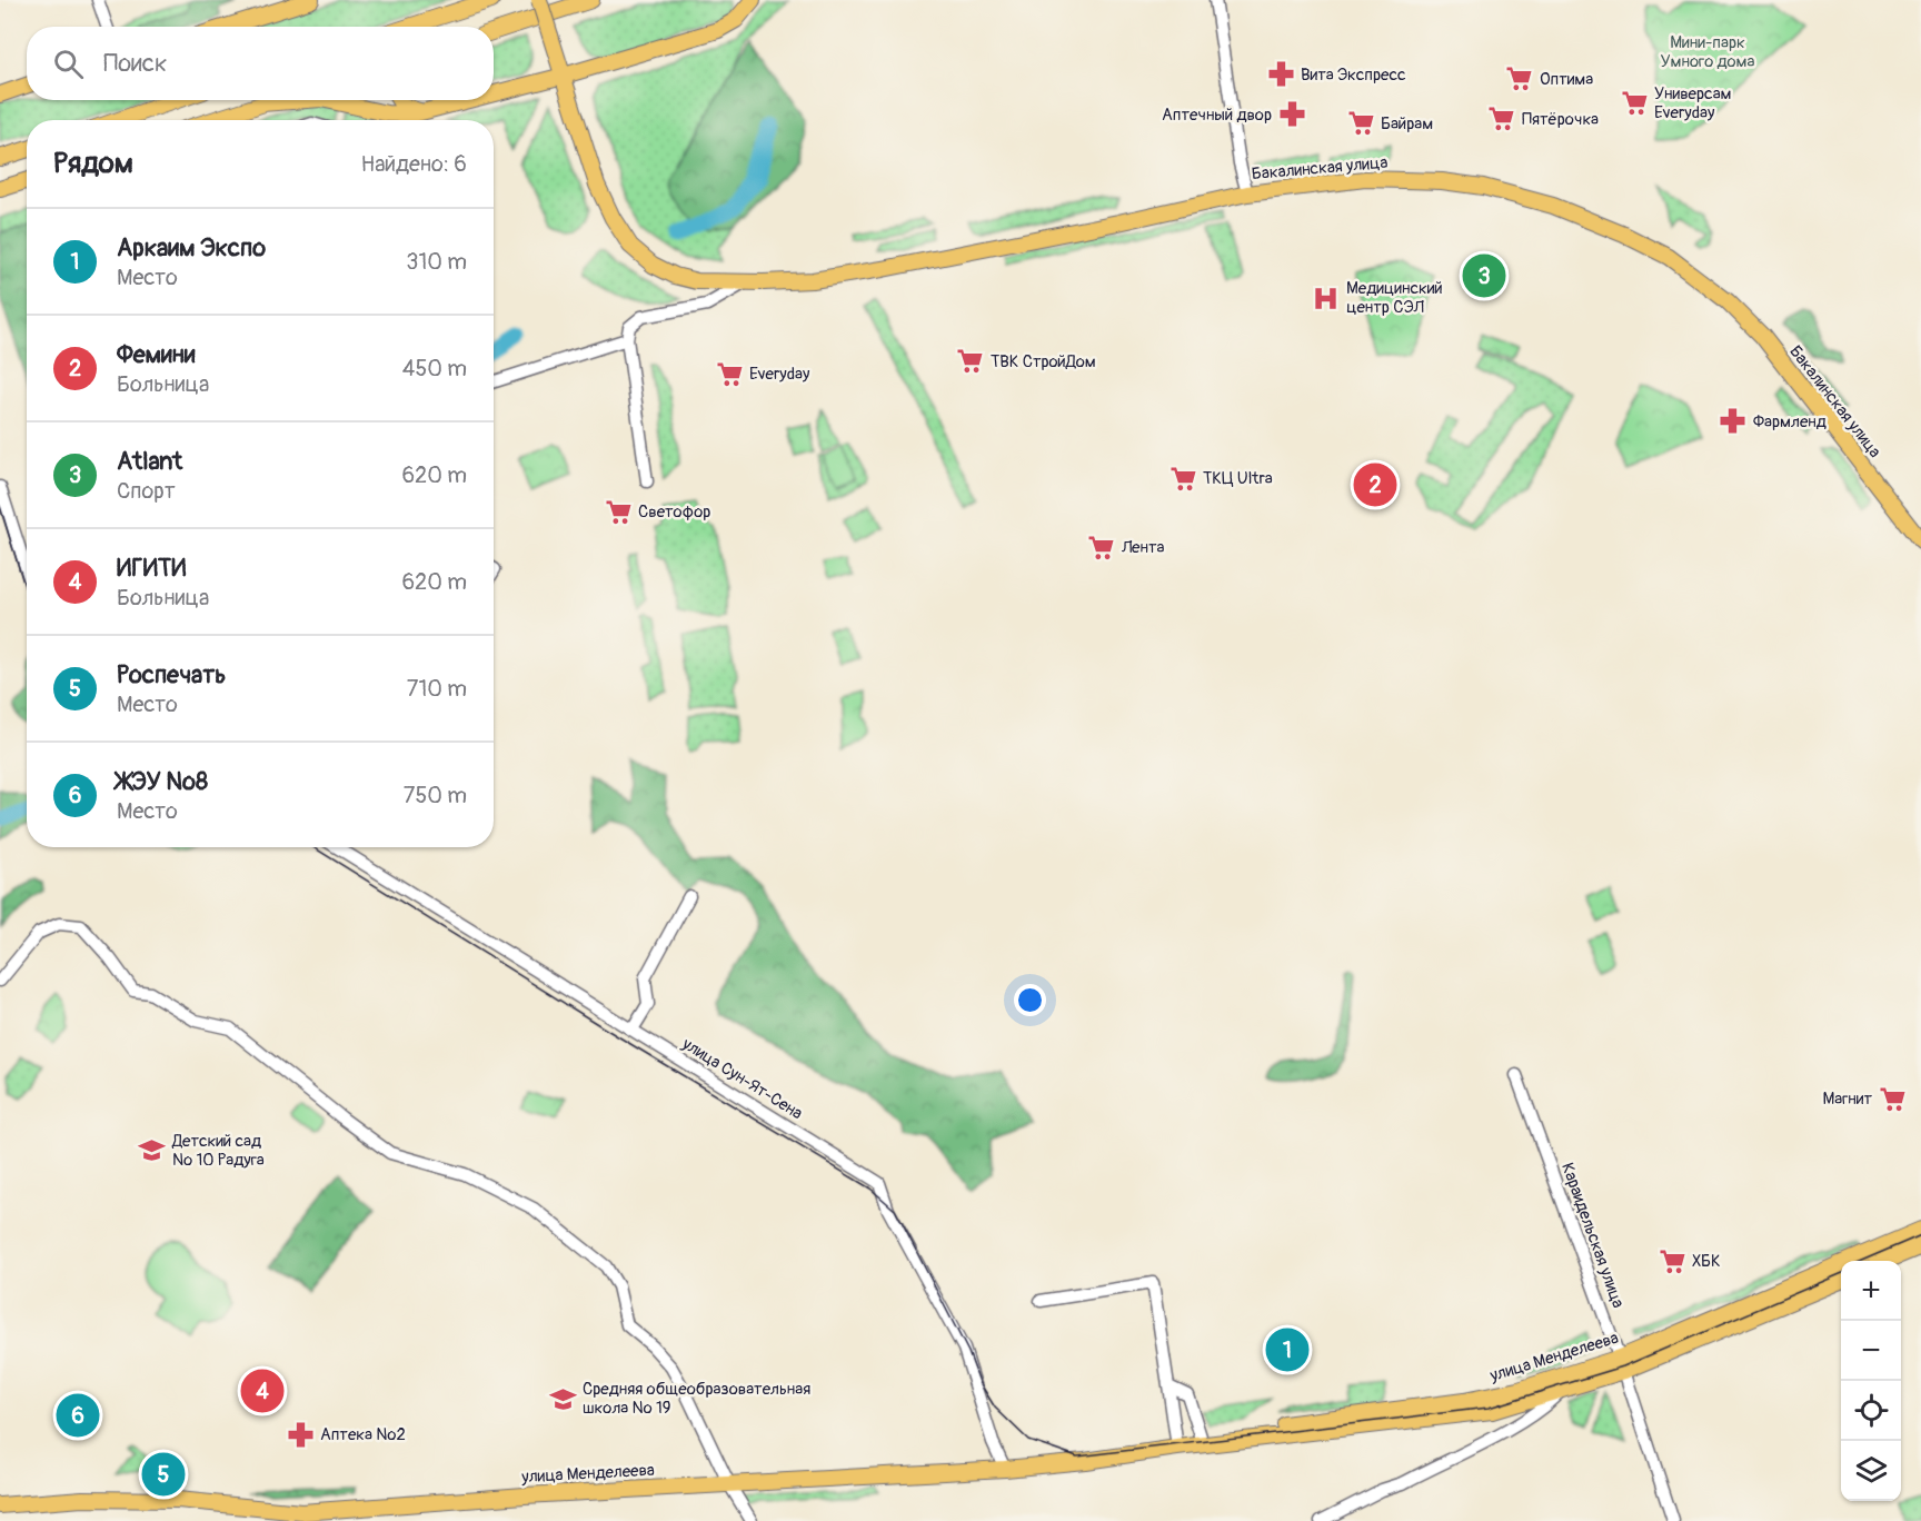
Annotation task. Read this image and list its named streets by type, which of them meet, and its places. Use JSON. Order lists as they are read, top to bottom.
{
  "streets": {
    "main road": ["Бакалинская улица", "улица Менделеева"],
    "street": ["улица Сун-Ят-Сена", "Караидельская улица"]
  },
  "crossings": [
    ["улица Сун-Ят-Сена", "улица Менделеева"],
    ["Караидельская улица", "улица Менделеева"]
  ],
  "parks": ["Мини-парк Умного дома"],
  "places": {
    "pharmacy": [
      "Вита Экспресс",
      "Аптечный двор",
      "Фармленд",
      "Аптека №2"
    ],
    "supermarket": [
      "Оптима",
      "Универсам Everyday",
      "Пятёрочка",
      "Байрам",
      "ТВК СтройДом",
      "Everyday",
      "ТКЦ Ultra",
      "Светофор",
      "Лента",
      "Магнит",
      "ХБК"
    ],
    "hospital": ["Медицинский центр СЭЛ"],
    "school or university": ["Детский сад № 10 Радуга", "Средняя общеобразовательная школа № 19"]
  },
  "page": {
    "search": "Поиск",
    "heading": ["Рядом", "Найдено: 6"],
    "list": [
      {
        "mark": "1",
        "name": "Аркаим Экспо",
        "note": "Место",
        "value": "310 m"
      },
      {
        "mark": "2",
        "name": "Фемини",
        "note": "Больница",
        "value": "450 m"
      },
      {
        "mark": "3",
        "name": "Atlant",
        "note": "Спорт",
        "value": "620 m"
      },
      {
        "mark": "4",
        "name": "ИГИТИ",
        "note": "Больница",
        "value": "620 m"
      },
      {
        "mark": "5",
        "name": "Роспечать",
        "note": "Место",
        "value": "710 m"
      },
      {
        "mark": "6",
        "name": "ЖЭУ №8",
        "note": "Место",
        "value": "750 m"
      }
    ],
    "pins": [
      "3",
      "2",
      "1",
      "4",
      "6",
      "5"
    ],
    "map_buttons": ["+", "−"]
  }
}
